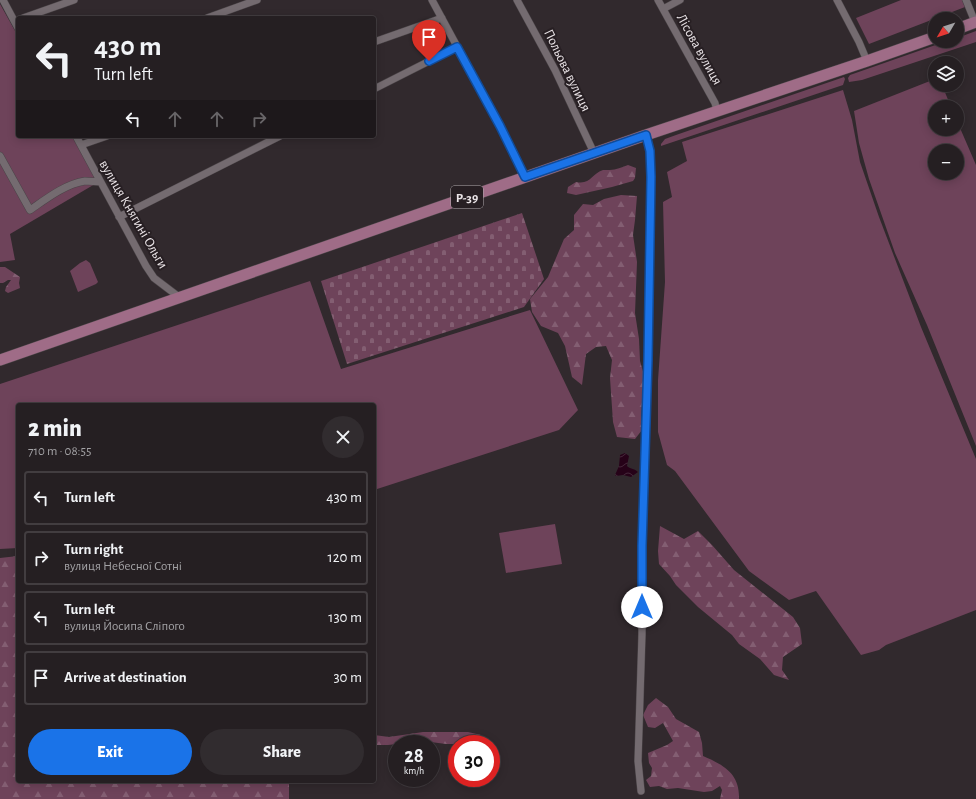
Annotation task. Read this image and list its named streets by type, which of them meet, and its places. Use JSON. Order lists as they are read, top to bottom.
{
  "streets": {
    "main road": ["Р-39"],
    "street": ["Лісова вулиця", "Польова вулиця", "вулиця Княгині Ольги"]
  },
  "crossings": [
    ["Лісова вулиця", "Р-39"],
    ["Польова вулиця", "Р-39"],
    ["Р-39", "вулиця Княгині Ольги"]
  ],
  "north": "bottom left",
  "page": {
    "map_buttons": ["+", "−"],
    "turn": ["430 m", "Turn left"],
    "heading": ["2 min", "710 m · 08:55"],
    "list": [
      {
        "name": "Turn left",
        "value": "430 m"
      },
      {
        "name": "Turn right",
        "note": "вулиця Небесної Сотні",
        "value": "120 m"
      },
      {
        "name": "Turn left",
        "note": "вулиця Йосипа Сліпого",
        "value": "130 m"
      },
      {
        "name": "Arrive at destination",
        "value": "30 m"
      }
    ],
    "buttons": ["Exit", "Share"],
    "speed": "28 km/h",
    "limit": "30"
  }
}
